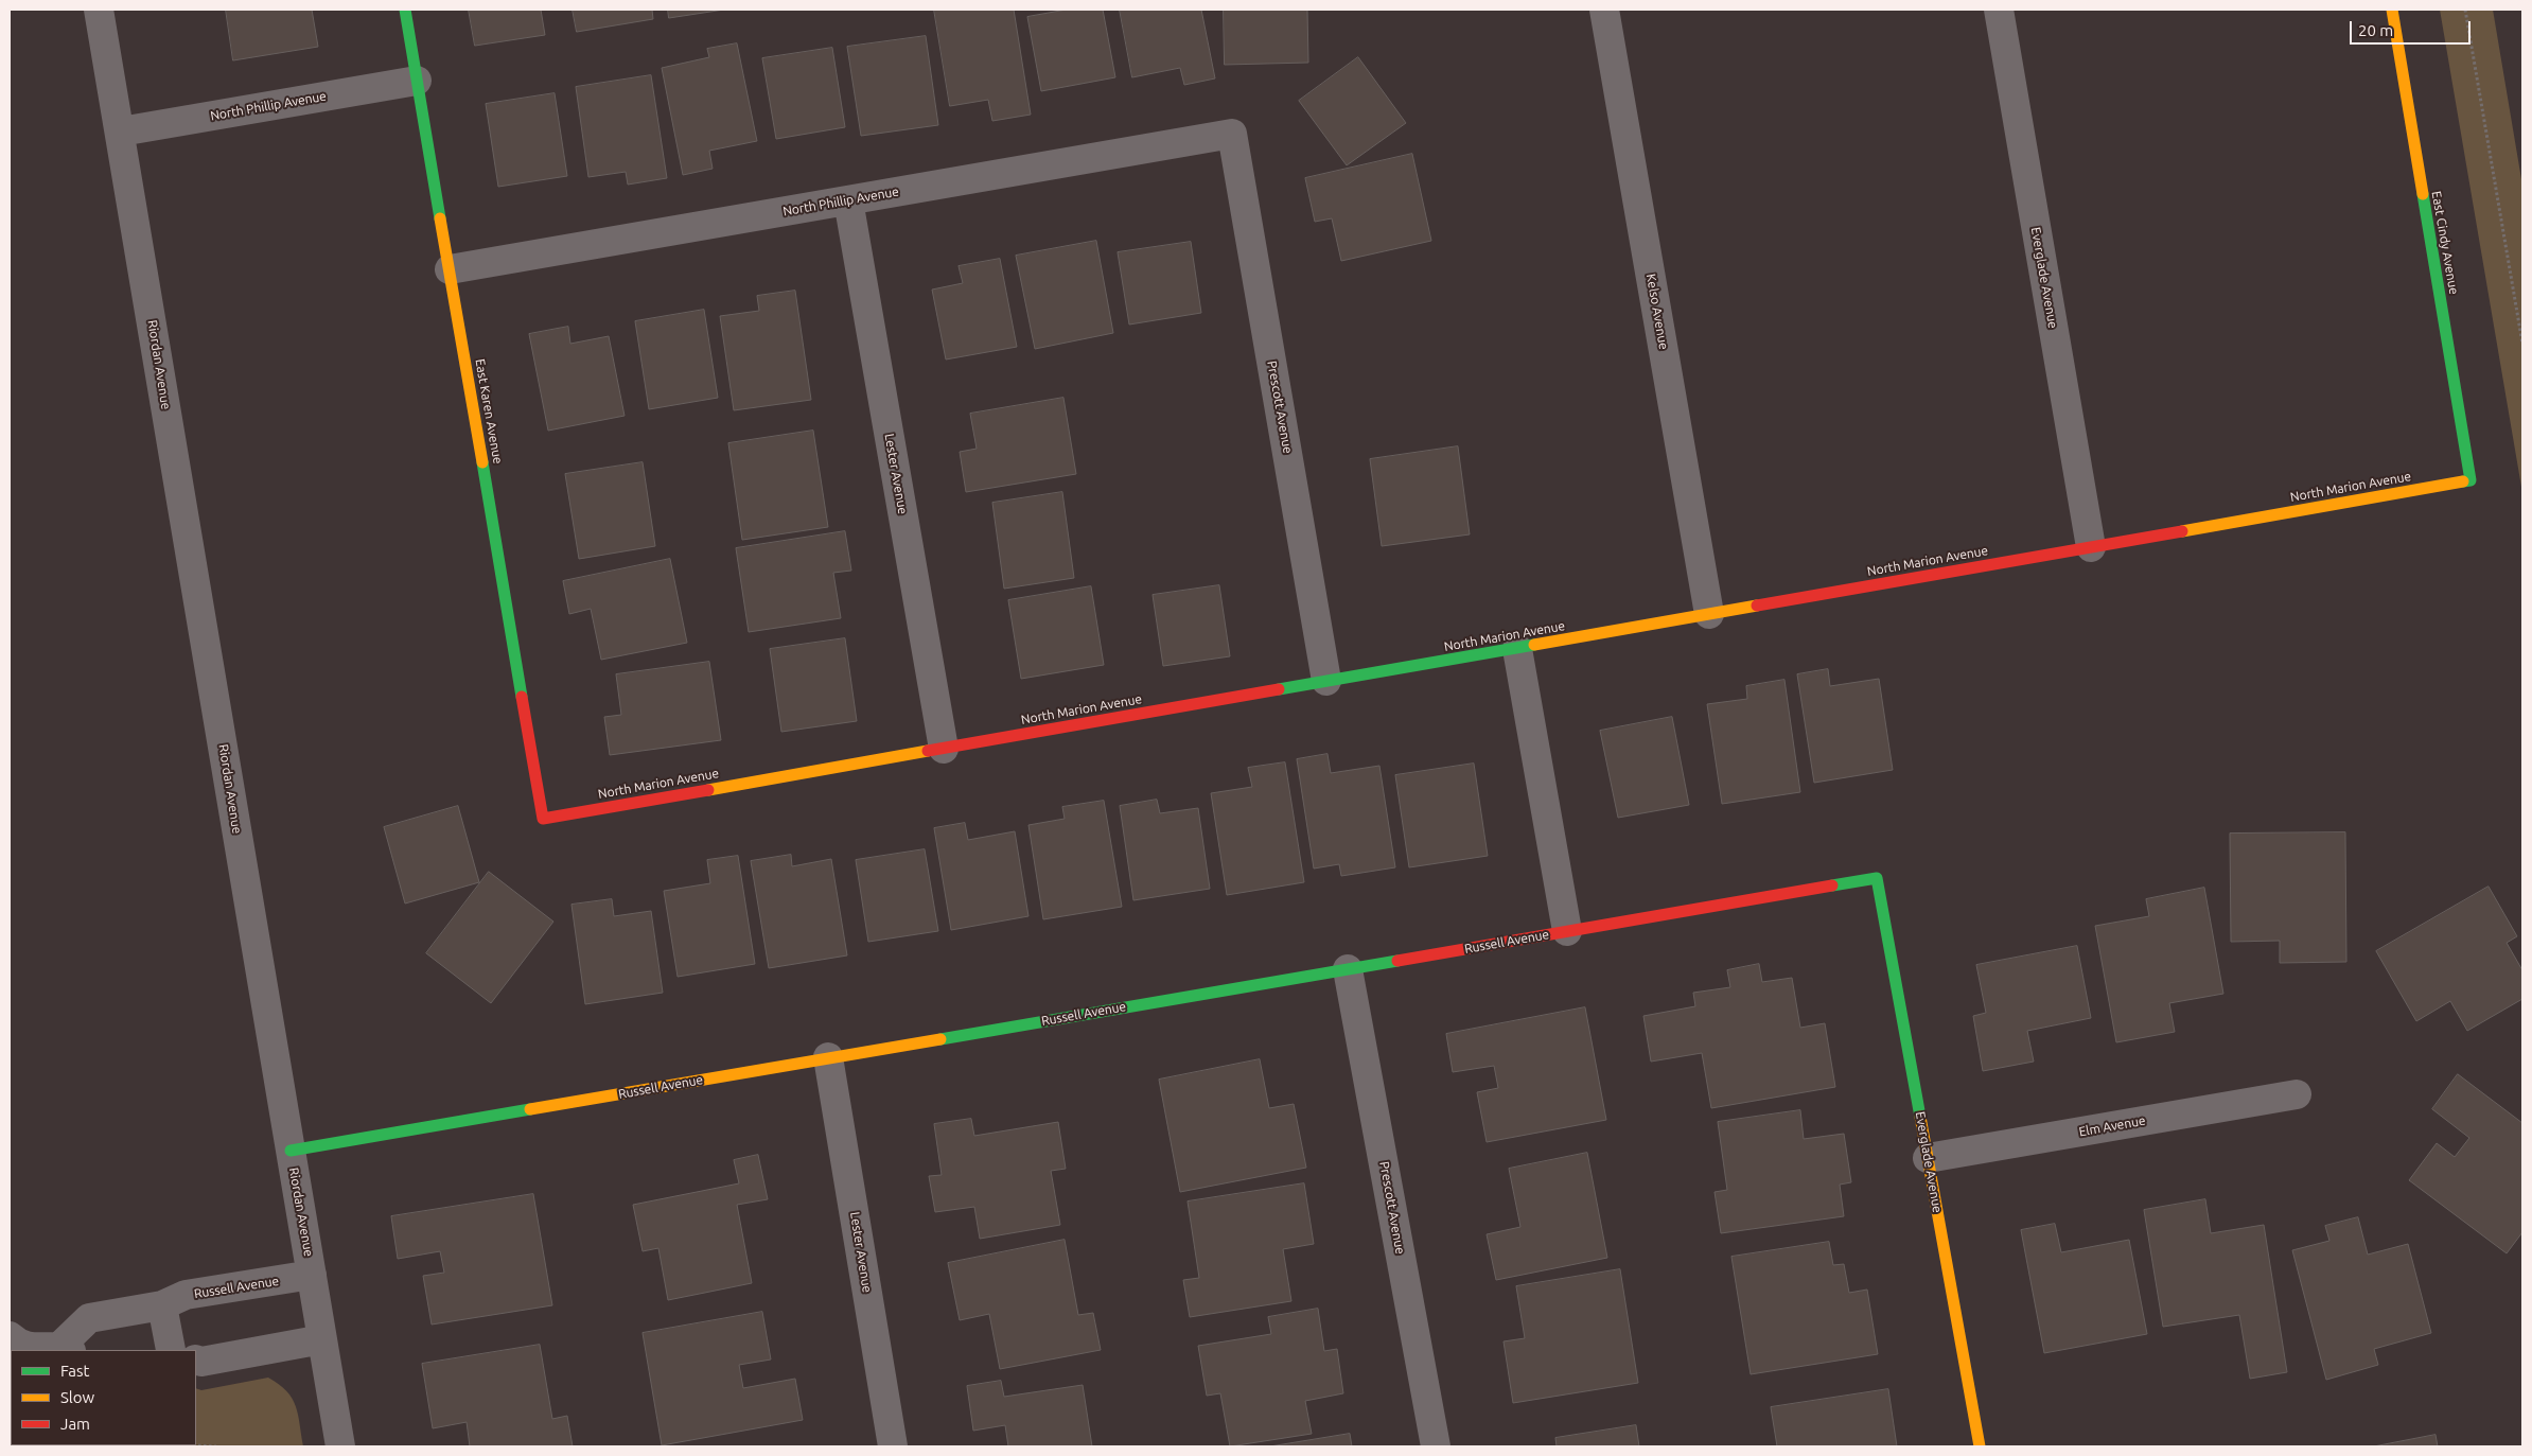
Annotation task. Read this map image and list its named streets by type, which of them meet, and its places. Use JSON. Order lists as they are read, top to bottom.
{
  "streets": {
    "street": [
      "North Phillip Avenue",
      "East Cindy Avenue",
      "Everglade Avenue",
      "Kelso Avenue",
      "Riordan Avenue",
      "Prescott Avenue",
      "East Karen Avenue",
      "Lester Avenue",
      "North Marion Avenue",
      "Russell Avenue",
      "Elm Avenue"
    ]
  },
  "crossings": [
    ["North Phillip Avenue", "Riordan Avenue"],
    ["North Phillip Avenue", "Prescott Avenue"],
    ["North Phillip Avenue", "East Karen Avenue"],
    ["North Phillip Avenue", "Lester Avenue"],
    ["East Cindy Avenue", "North Marion Avenue"],
    ["Everglade Avenue", "North Marion Avenue"],
    ["Everglade Avenue", "Russell Avenue"],
    ["Everglade Avenue", "Elm Avenue"],
    ["Kelso Avenue", "North Marion Avenue"],
    ["Riordan Avenue", "Russell Avenue"],
    ["Prescott Avenue", "North Marion Avenue"],
    ["Prescott Avenue", "Russell Avenue"],
    ["East Karen Avenue", "North Marion Avenue"],
    ["Lester Avenue", "North Marion Avenue"],
    ["Lester Avenue", "Russell Avenue"]
  ],
  "legend": ["Fast", "Slow", "Jam"],
  "scale_bar": "20 m"
}
